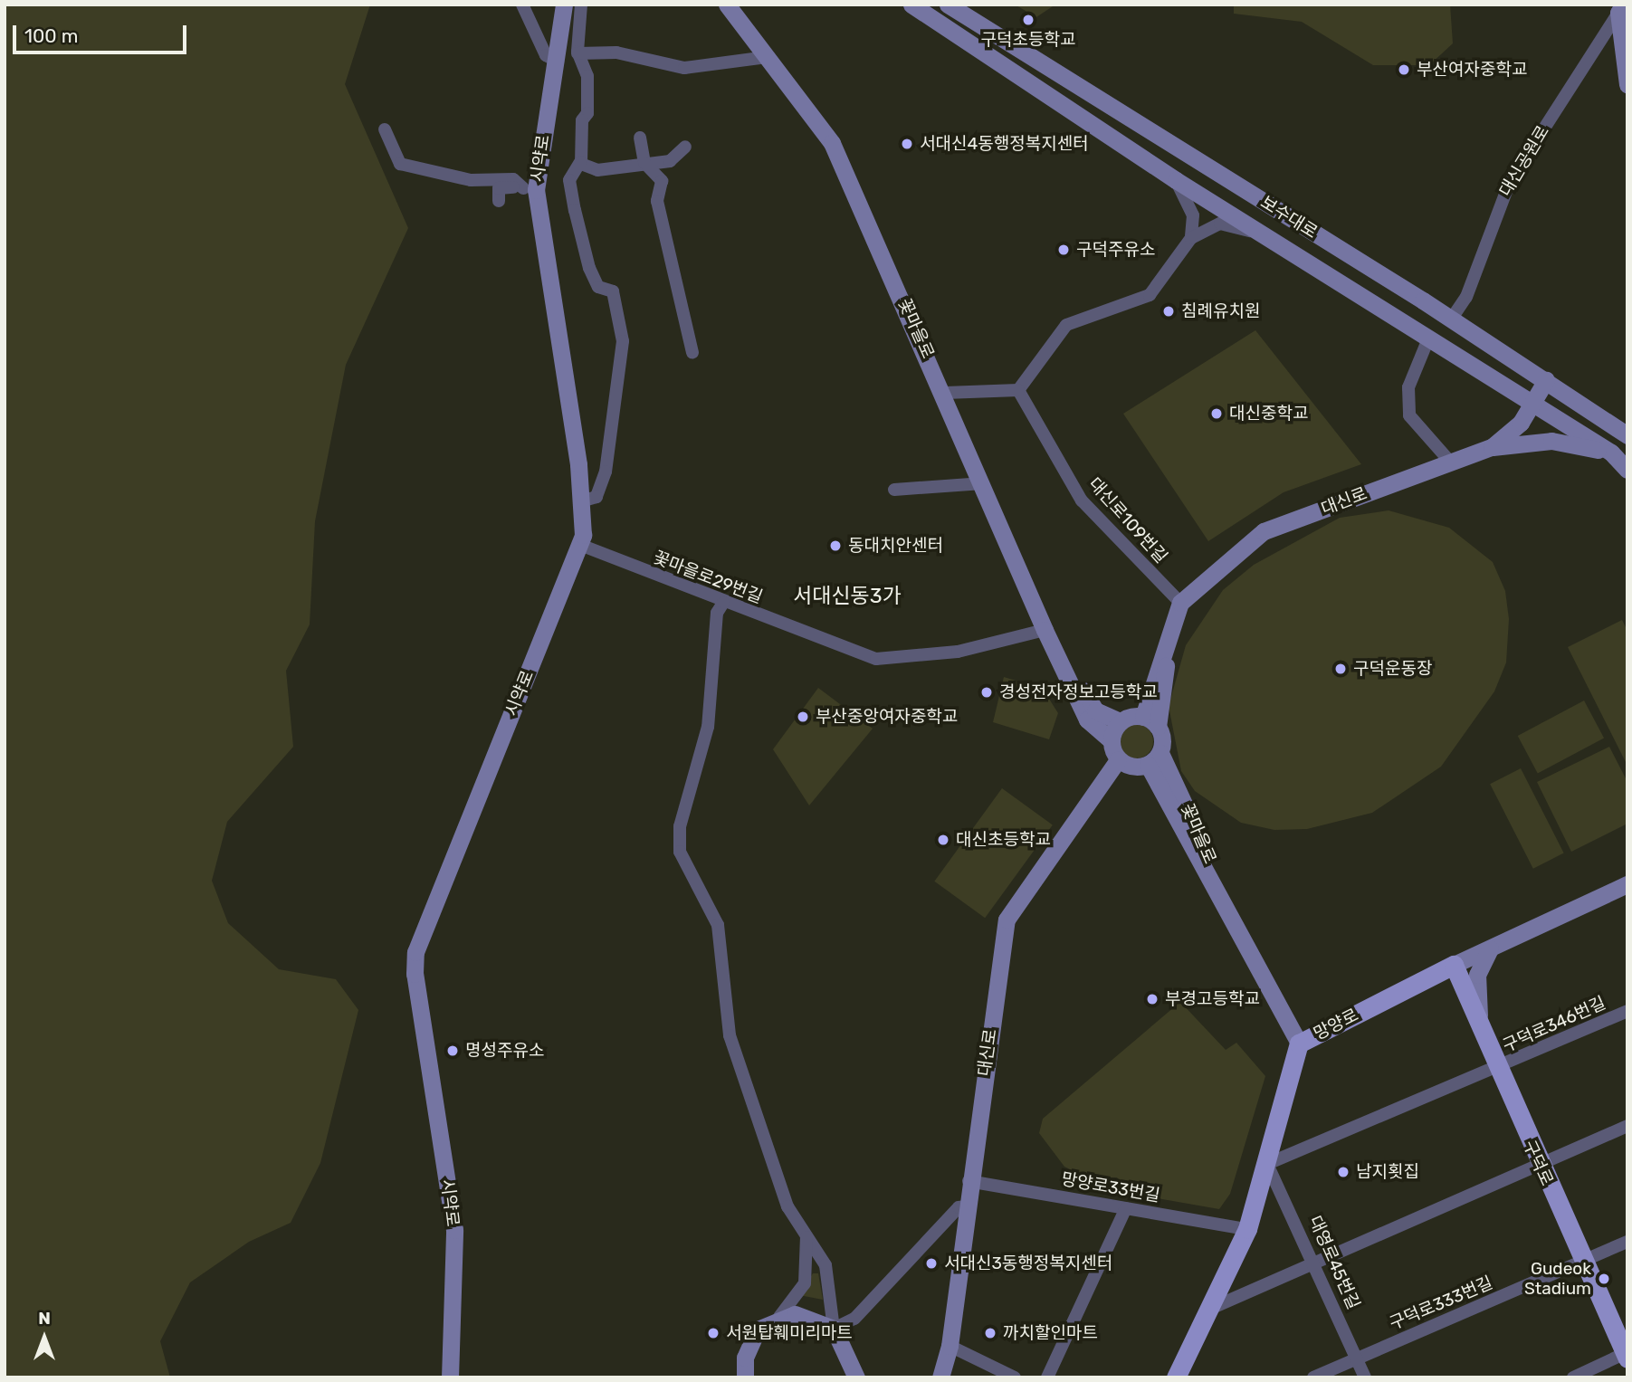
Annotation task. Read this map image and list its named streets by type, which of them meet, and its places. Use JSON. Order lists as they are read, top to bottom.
{
  "streets": {
    "main road": [
      "시약로",
      "대신공원로",
      "보수대로",
      "꽃마을로",
      "대신로",
      "망양로",
      "구덕로"
    ],
    "street": [
      "대신로109번길",
      "꽃마을로29번길",
      "구덕로346번길",
      "망양로33번길",
      "대영로45번길",
      "구덕로333번길"
    ]
  },
  "crossings": [
    ["시약로", "꽃마을로29번길"],
    ["대신공원로", "보수대로"],
    ["보수대로", "대신로"],
    ["꽃마을로", "대신로"],
    ["꽃마을로", "꽃마을로29번길"],
    ["꽃마을로", "망양로"],
    ["대신로", "대신로109번길"],
    ["대신로", "망양로33번길"],
    ["망양로", "구덕로346번길"],
    ["망양로", "구덕로"],
    ["망양로", "망양로33번길"],
    ["망양로", "대영로45번길"],
    ["구덕로346번길", "구덕로"],
    ["구덕로346번길", "대영로45번길"],
    ["구덕로", "구덕로333번길"],
    ["대영로45번길", "구덕로333번길"]
  ],
  "districts": ["서대신동3가"],
  "places": [
    "구덕초등학교",
    "부산여자중학교",
    "서대신4동행정복지센터",
    "구덕주유소",
    "침례유치원",
    "대신중학교",
    "동대치안센터",
    "구덕운동장",
    "경성전자정보고등학교",
    "부산중앙여자중학교",
    "대신초등학교",
    "부경고등학교",
    "명성주유소",
    "남지횟집",
    "서대신3동행정복지센터",
    "Gudeok Stadium",
    "서원탑훼미리마트",
    "까치할인마트"
  ],
  "scale_bar": "100 m",
  "north": "top"
}
